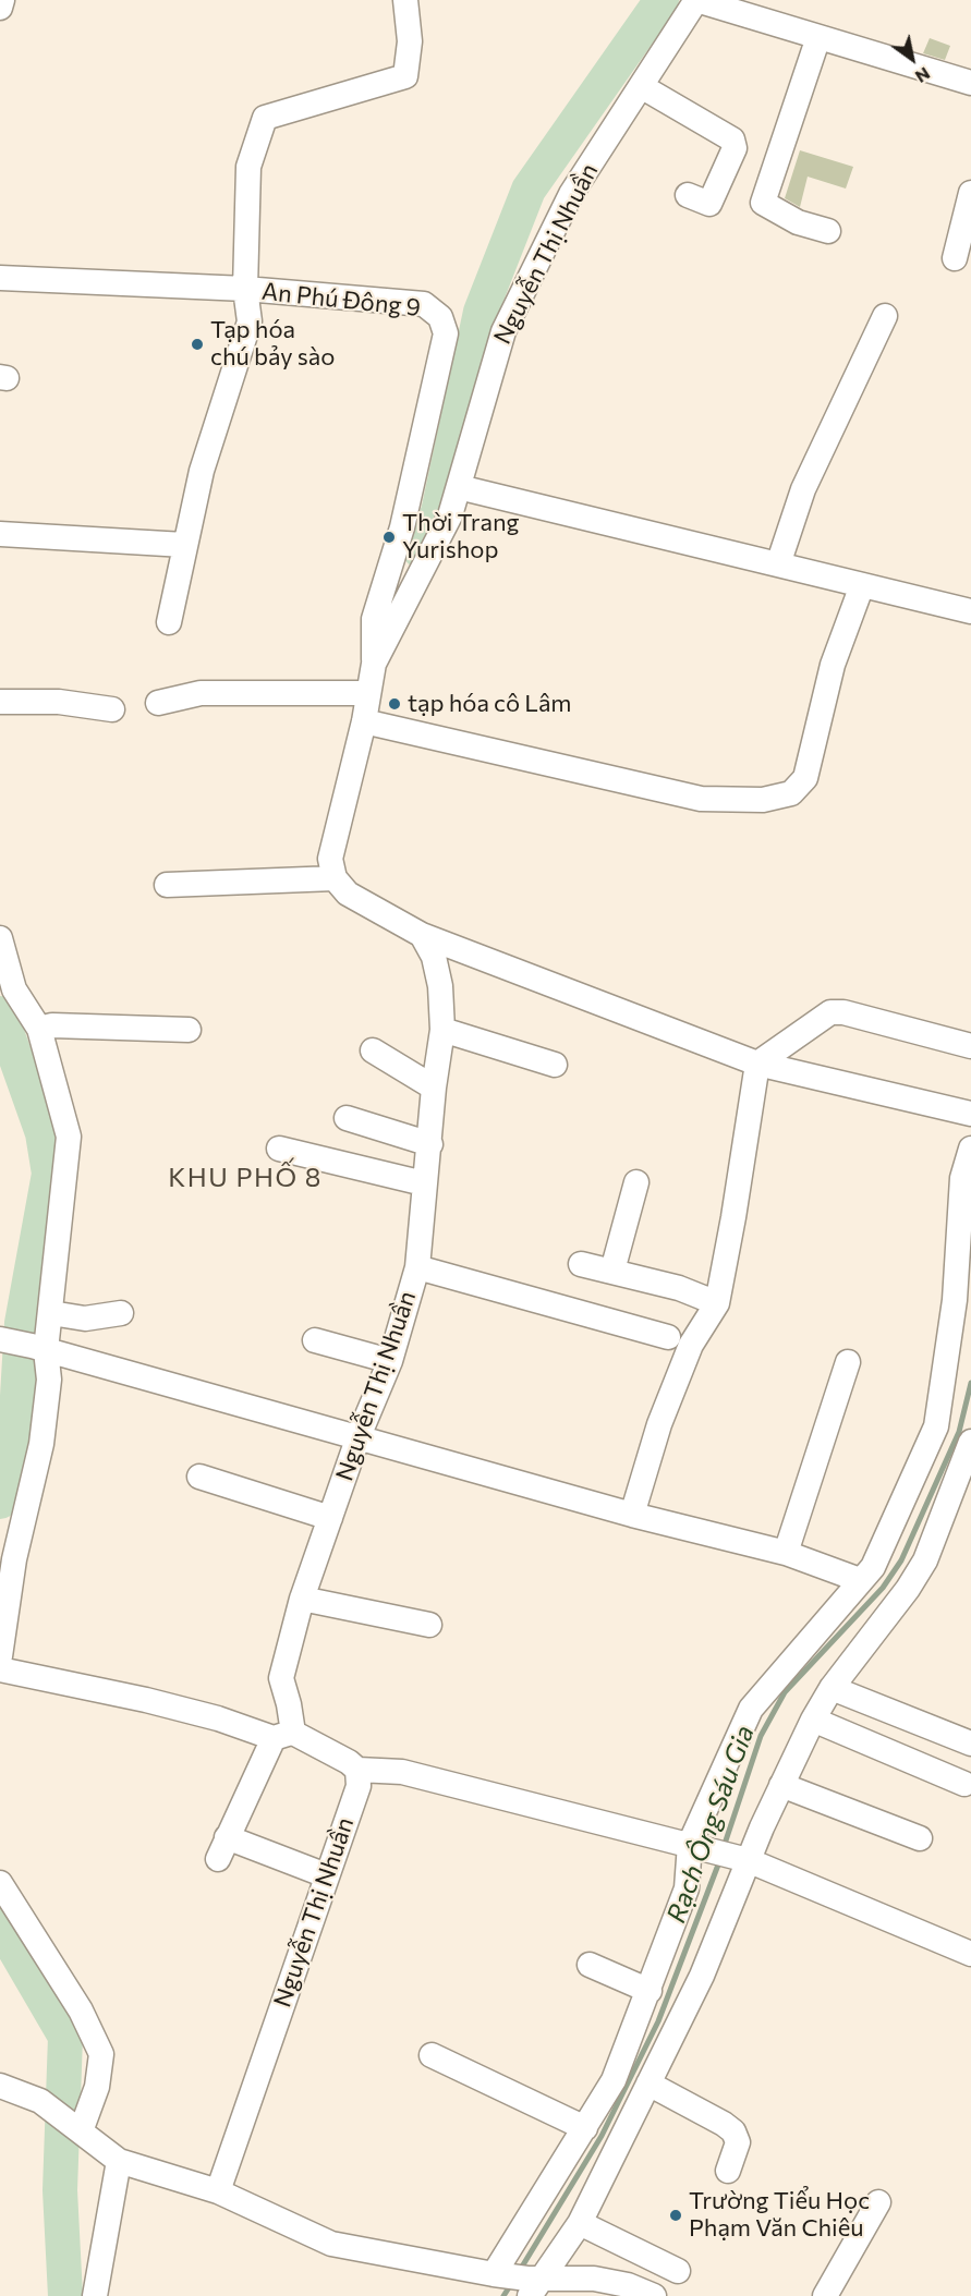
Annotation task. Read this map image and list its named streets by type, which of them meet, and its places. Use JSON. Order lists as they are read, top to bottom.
{
  "streets": {
    "street": ["Nguyễn Thị Nhuần", "An Phú Đông 9"]
  },
  "crossings": [
    ["Nguyễn Thị Nhuần", "An Phú Đông 9"]
  ],
  "districts": ["KHU PHỐ 8"],
  "water": ["Rạch Ông Sáu Gia"],
  "places": [
    "Tạp hóa chú bảy sào",
    "Thời Trang Yurishop",
    "tạp hóa cô Lâm",
    "Trường Tiểu Học Phạm Văn Chiêu"
  ],
  "north": "bottom right"
}
